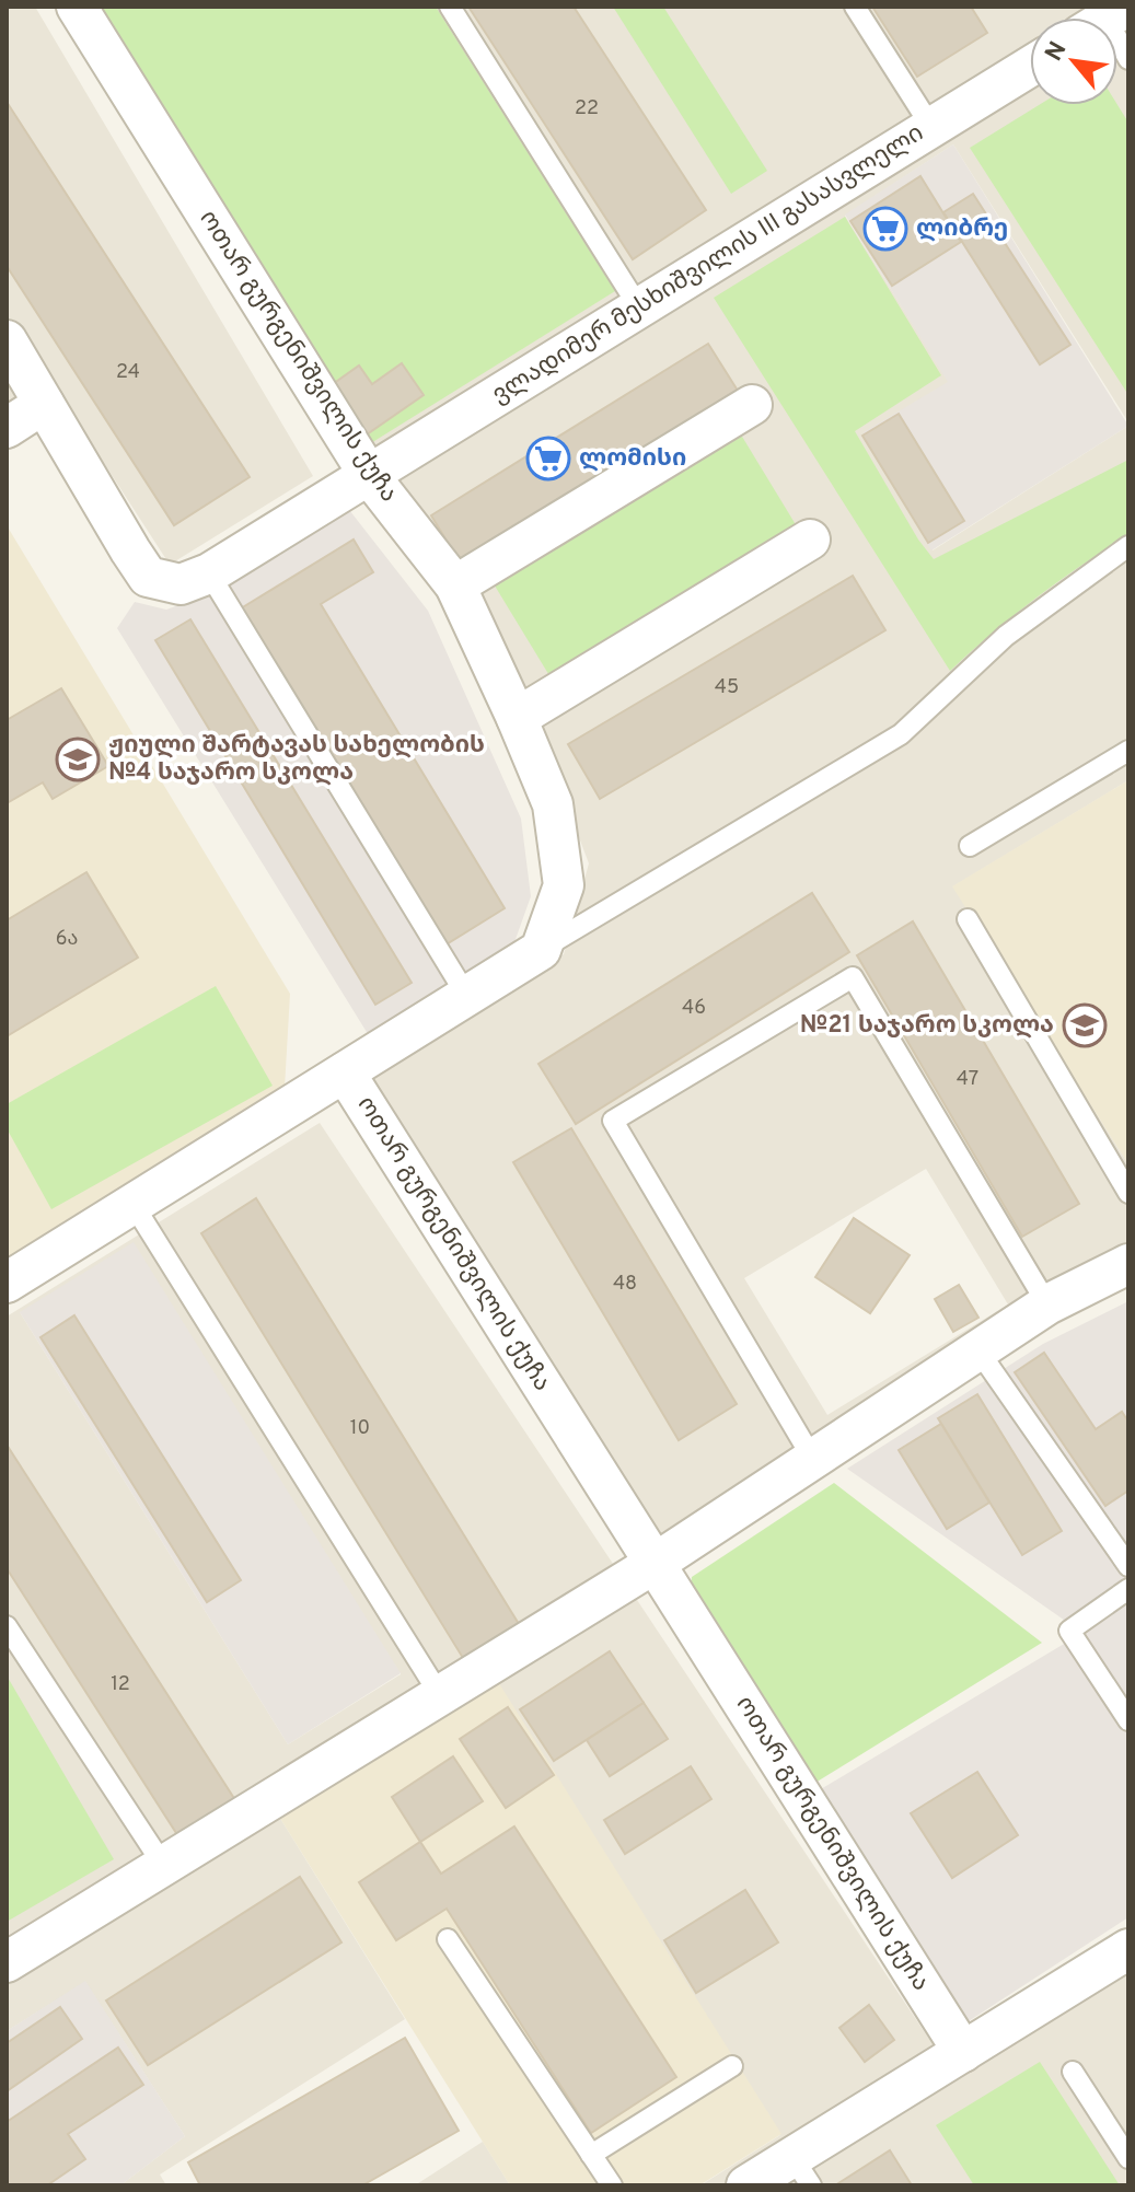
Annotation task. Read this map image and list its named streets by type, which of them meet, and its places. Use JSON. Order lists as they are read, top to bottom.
{
  "streets": {
    "street": ["ვლადიმერ მესხიშვილის III გასასვლელი", "ოთარ გურგენიშვილის ქუჩა"]
  },
  "crossings": [
    ["ვლადიმერ მესხიშვილის III გასასვლელი", "ოთარ გურგენიშვილის ქუჩა"]
  ],
  "places": {
    "supermarket": ["ლიბრე", "ლომისი"],
    "school or university": ["ჟიული შარტავას სახელობის №4 საჯარო სკოლა", "№21 საჯარო სკოლა"]
  },
  "house_numbers": [
    "22",
    "24",
    "45",
    "6ა",
    "46",
    "47",
    "48",
    "10",
    "12"
  ],
  "north": "top left"
}
